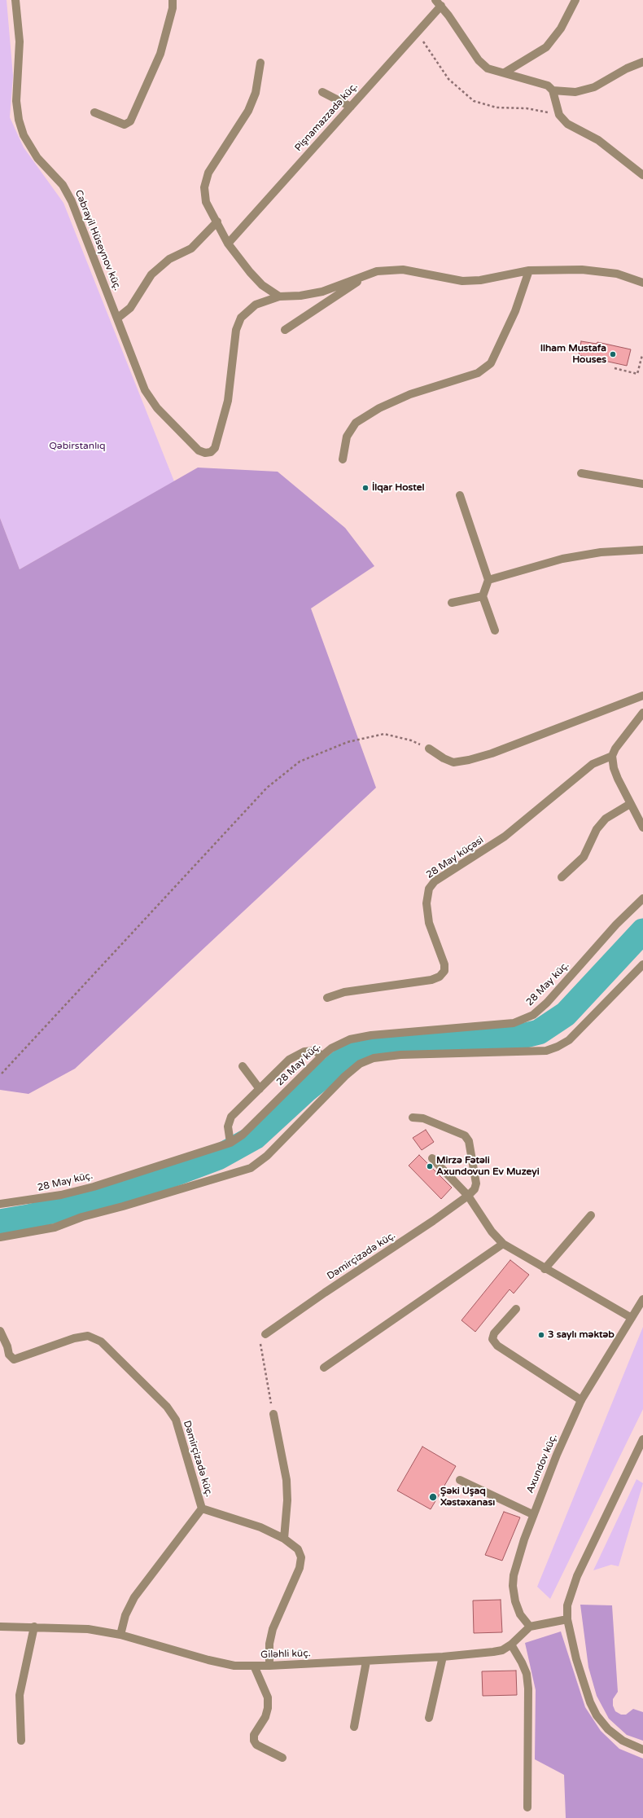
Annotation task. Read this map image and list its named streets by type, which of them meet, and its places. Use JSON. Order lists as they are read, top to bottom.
{
  "streets": {
    "street": [
      "Pişnamazzadə küç.",
      "Cəbrayil Hüseynov küç.",
      "28 May küçəsi",
      "28 May küç.",
      "Dəmirçizadə küç.",
      "Axundov küç.",
      "Giləhli küç."
    ]
  },
  "crossings": [
    ["Dəmirçizadə küç.", "Giləhli küç."],
    ["Axundov küç.", "Giləhli küç."]
  ],
  "parks": ["Qəbirstanlıq"],
  "places": [
    "Ilham Mustafa Houses",
    "İlqar Hostel",
    "Mirzə Fətəli Axundovun Ev Muzeyi",
    "3 saylı məktəb",
    "Şəki Uşaq Xəstəxanası"
  ]
}
